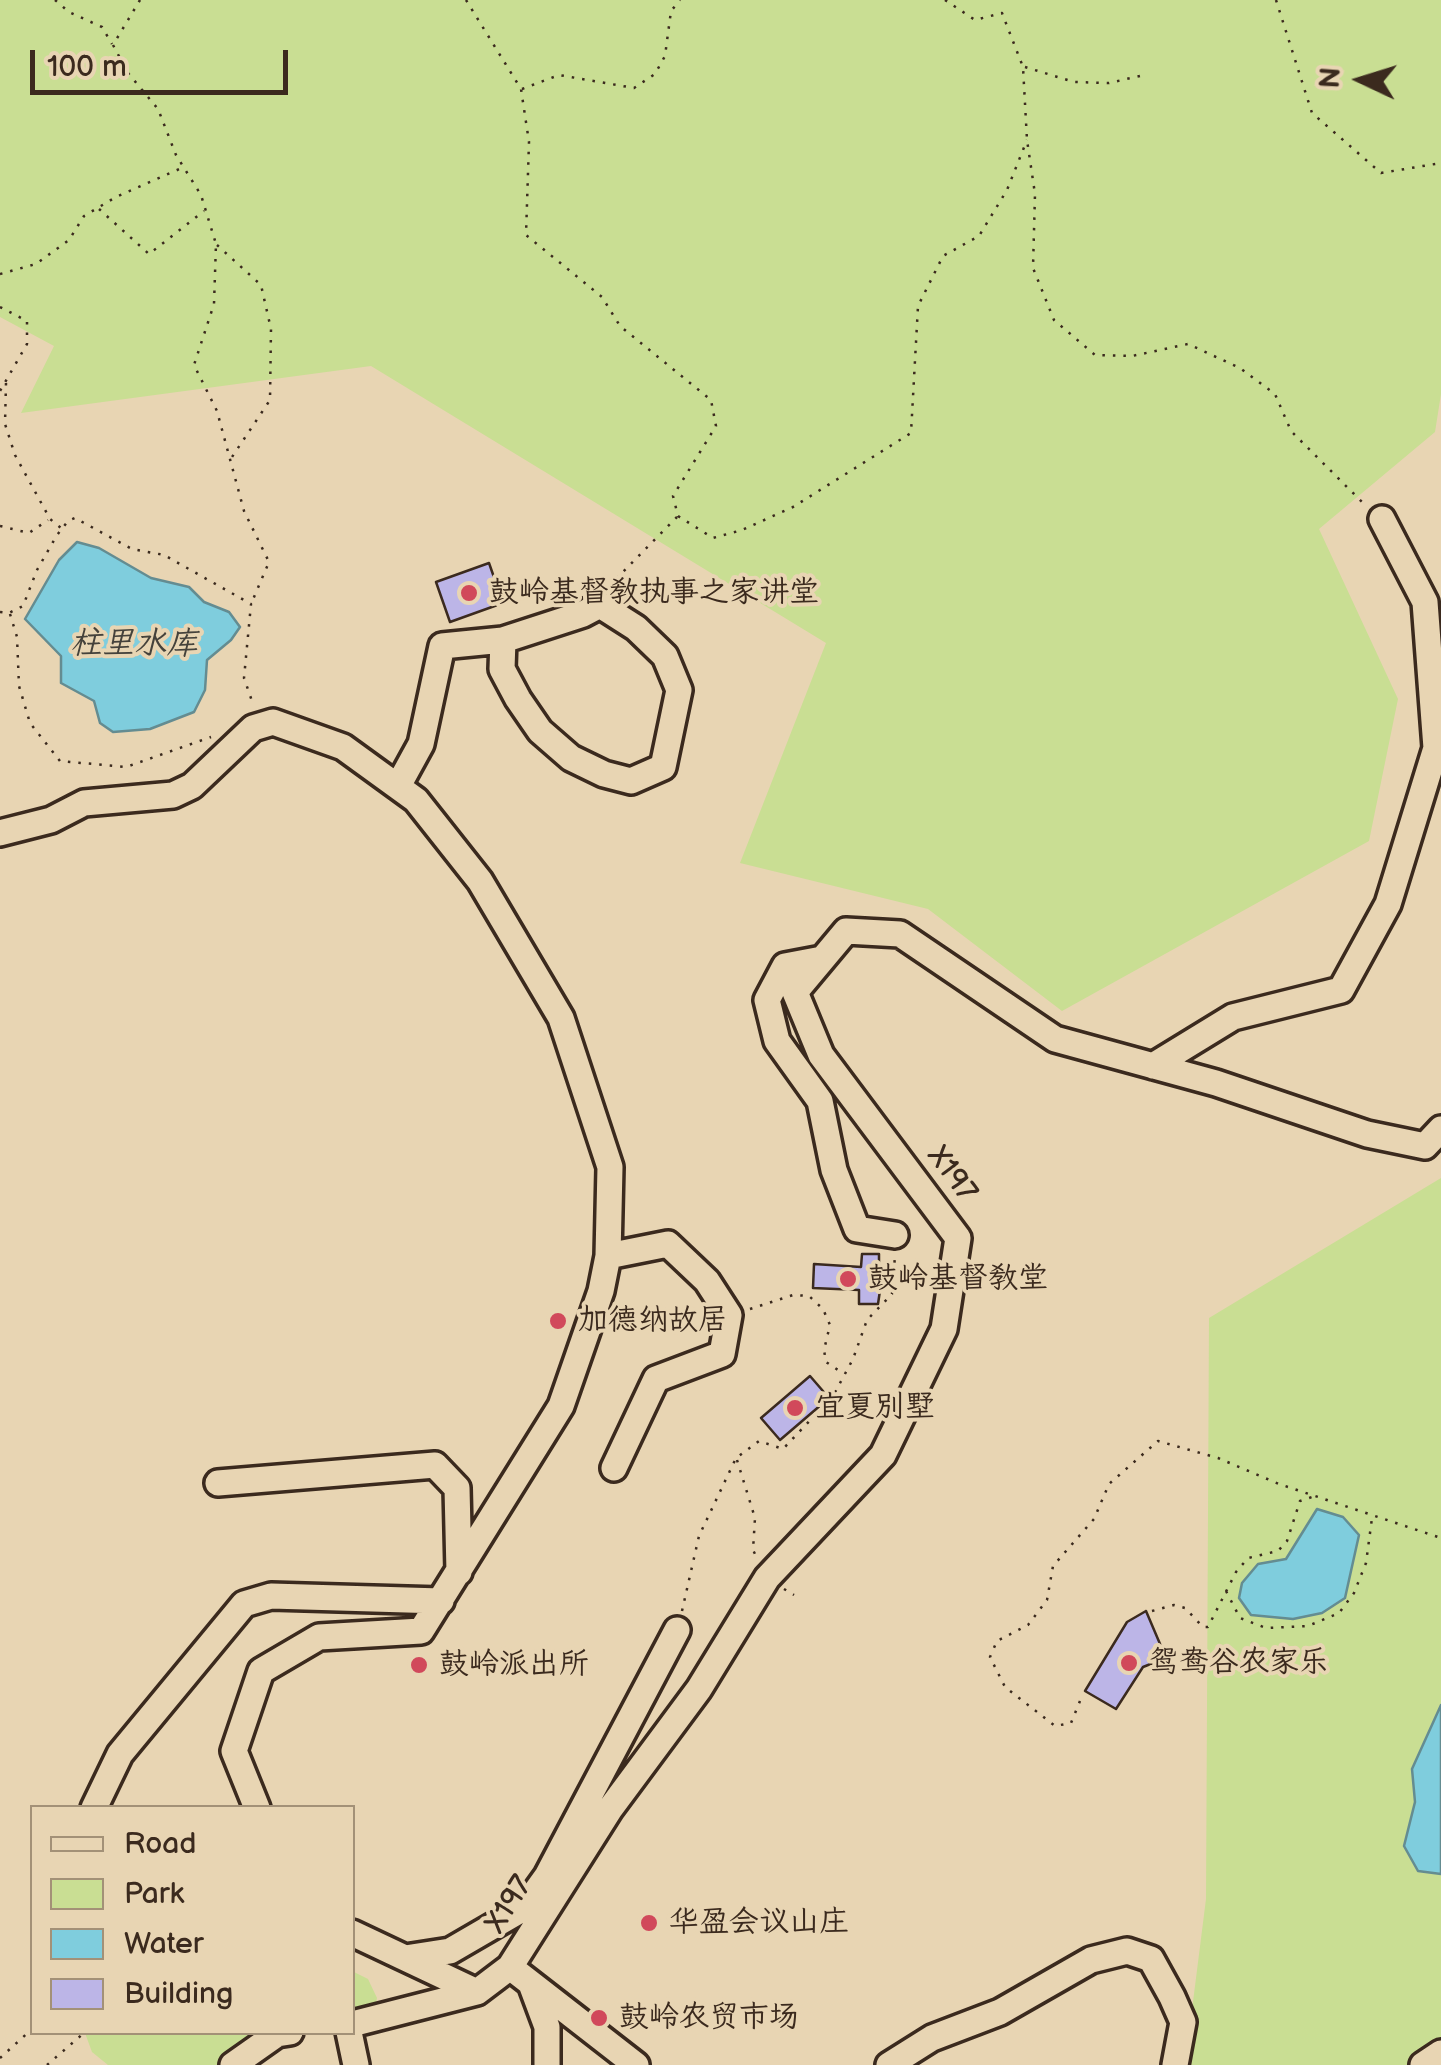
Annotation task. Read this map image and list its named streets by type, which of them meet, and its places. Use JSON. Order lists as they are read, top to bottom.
{
  "streets": {
    "street": ["X197"]
  },
  "water": ["柱里水库"],
  "places": [
    "鼓岭基督教执事之家讲堂",
    "鼓岭基督教堂",
    "加德纳故居",
    "宜夏别墅",
    "鸳鸯谷农家乐",
    "鼓岭派出所",
    "华盈会议山庄",
    "鼓岭农贸市场"
  ],
  "legend": [
    "Road",
    "Park",
    "Water",
    "Building"
  ],
  "scale_bar": "100 m",
  "north": "left"
}
